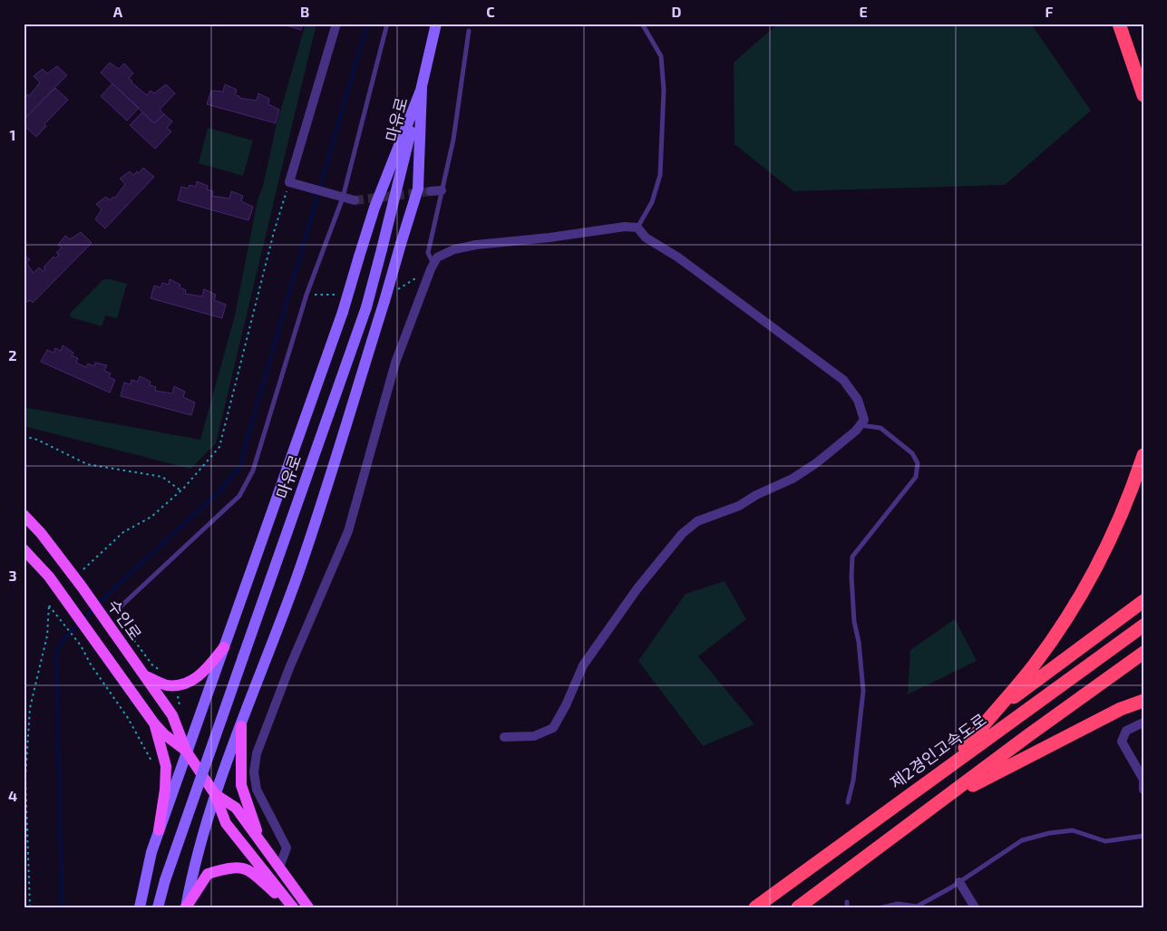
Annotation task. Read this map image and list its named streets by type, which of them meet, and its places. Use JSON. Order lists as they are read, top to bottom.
{
  "streets": {
    "highway": ["제2경인고속도로"],
    "main road": ["마유로", "수인로"]
  },
  "grid": {
    "columns": [
      "A",
      "B",
      "C",
      "D",
      "E",
      "F"
    ],
    "rows": [
      "1",
      "2",
      "3",
      "4"
    ]
  }
}
